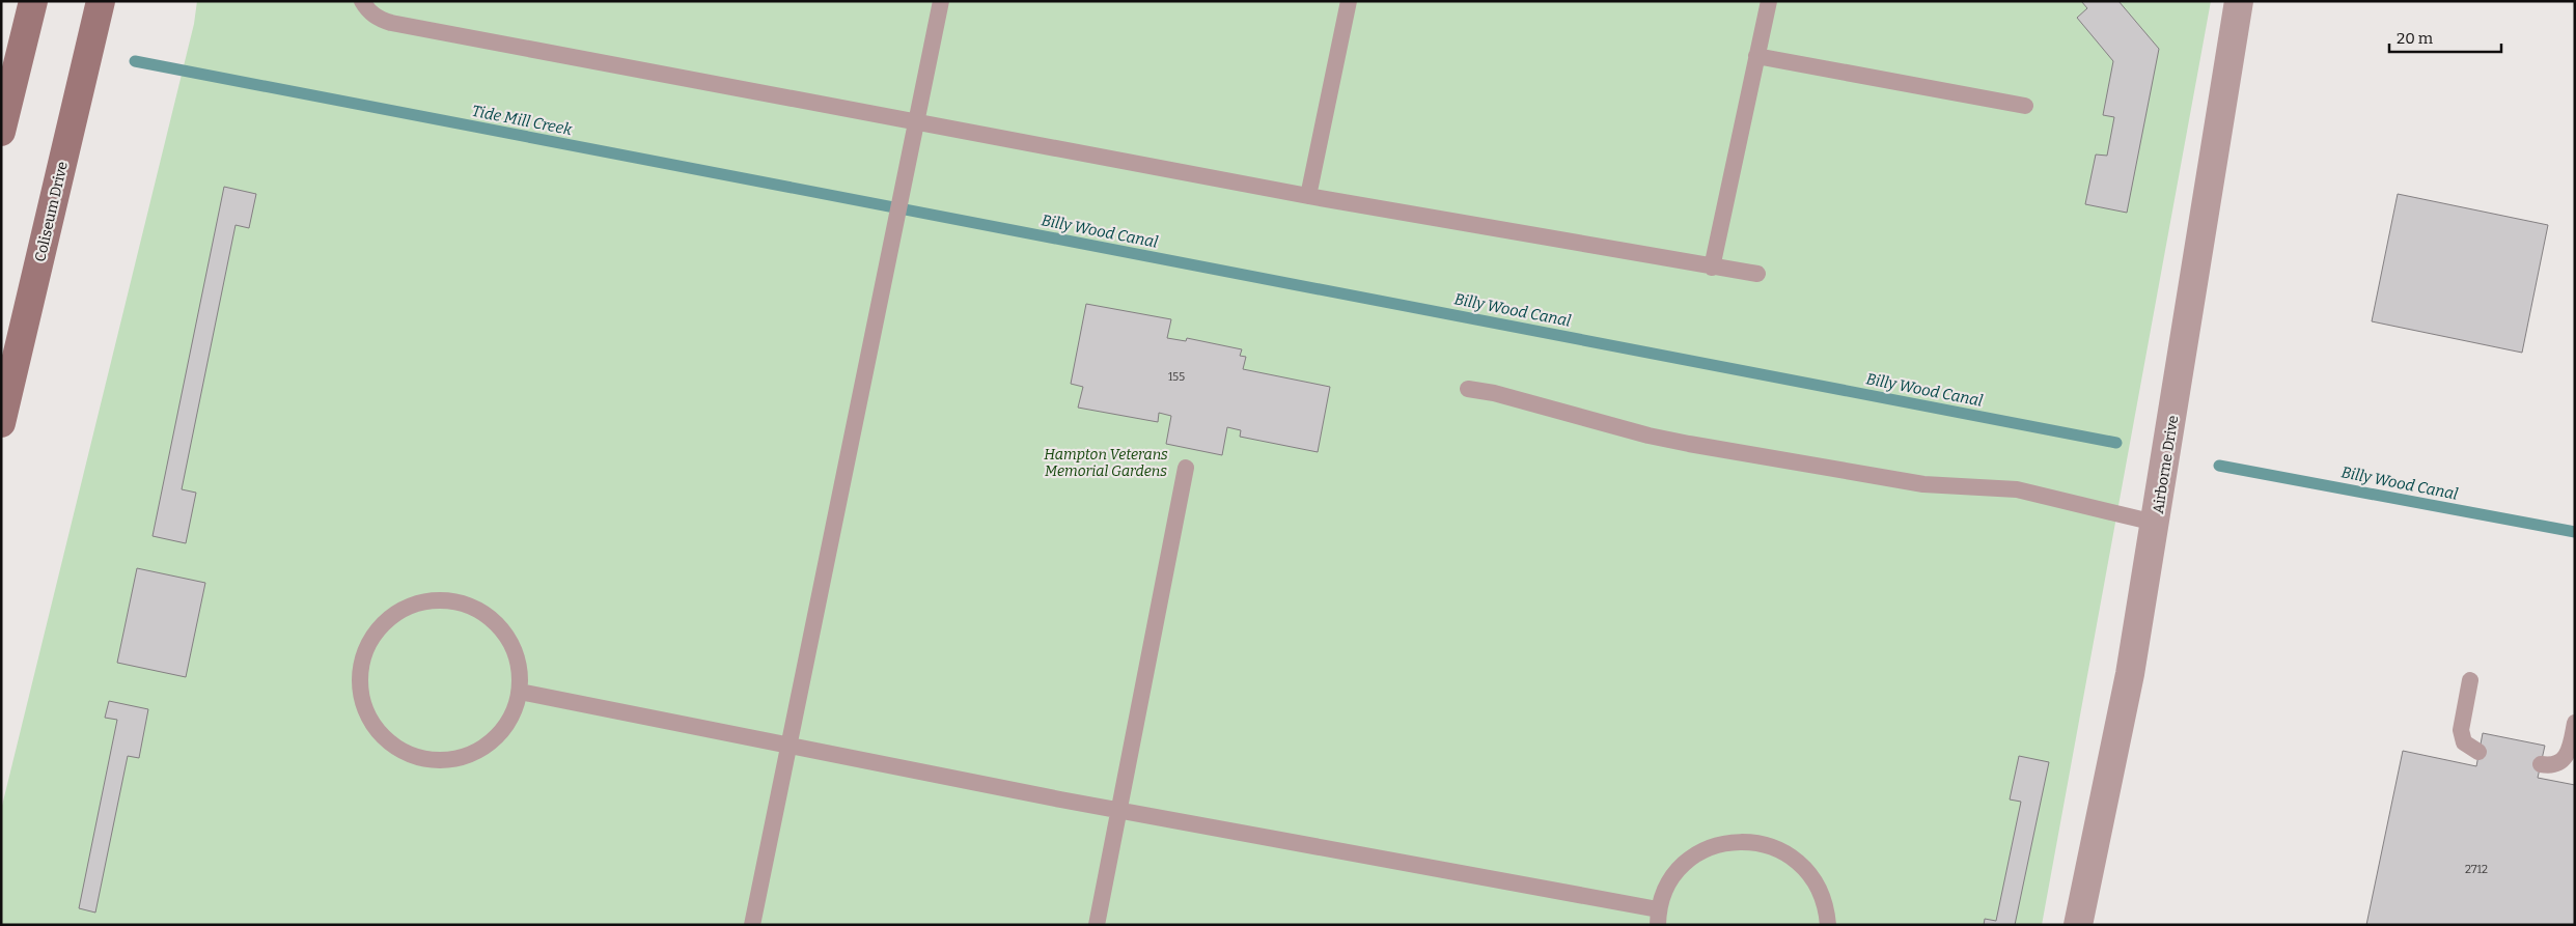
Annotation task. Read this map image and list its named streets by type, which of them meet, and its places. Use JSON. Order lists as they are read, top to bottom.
{
  "streets": {
    "street": ["Coliseum Drive", "Airborne Drive"]
  },
  "water": ["Tide Mill Creek", "Billy Wood Canal"],
  "parks": ["Hampton Veterans Memorial Gardens"],
  "house_numbers": ["155", "2712"],
  "scale_bar": "20 m"
}
